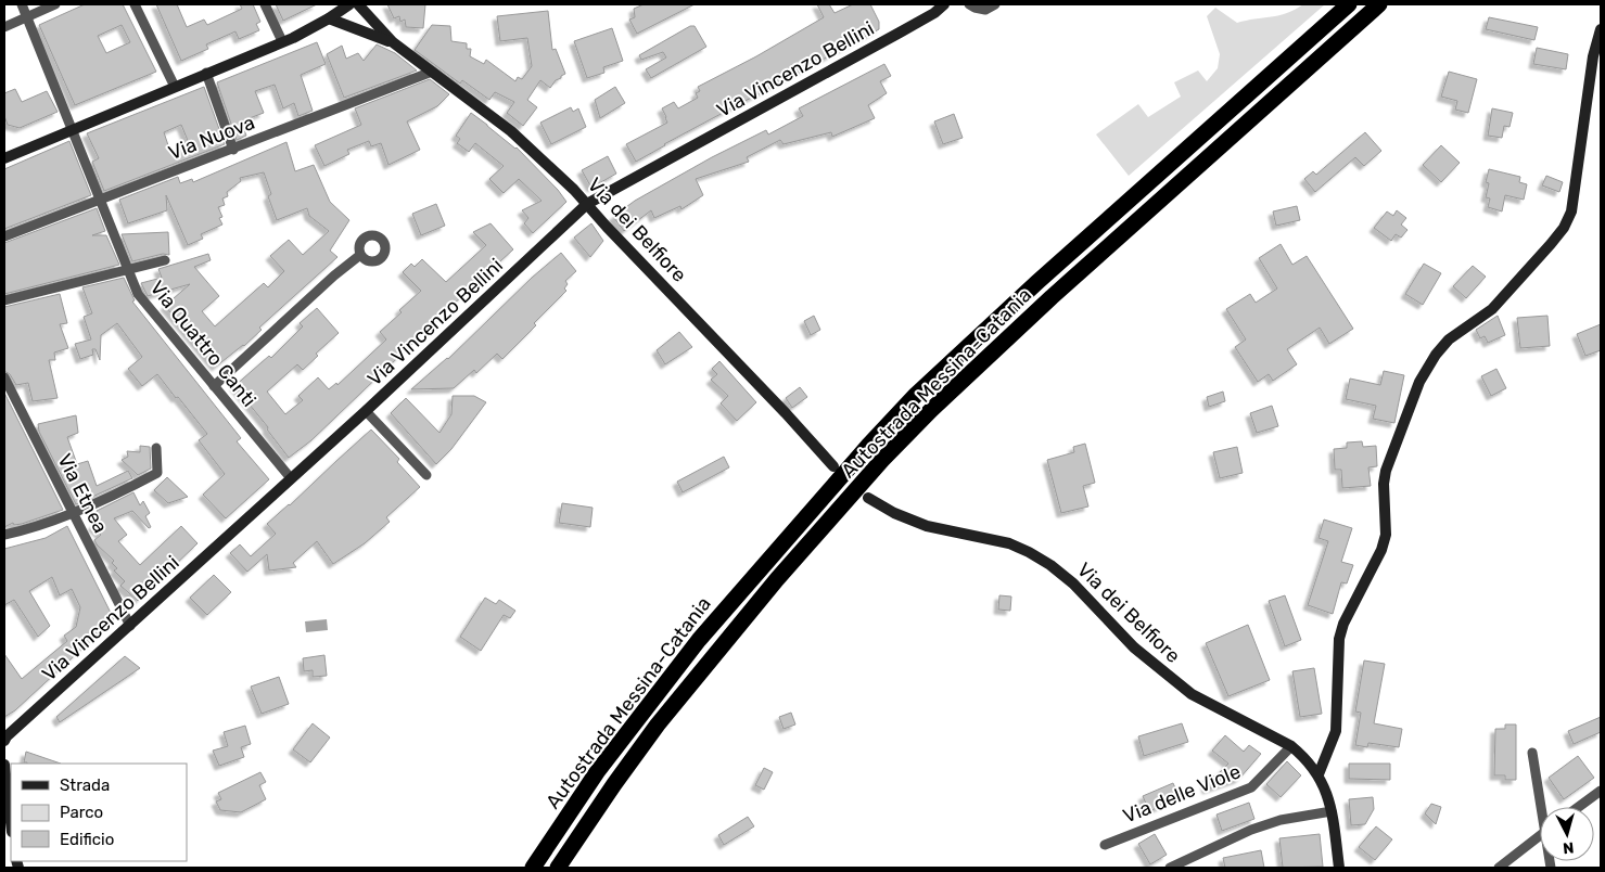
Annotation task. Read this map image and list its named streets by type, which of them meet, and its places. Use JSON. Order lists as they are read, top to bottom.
{
  "streets": {
    "highway": ["Autostrada Messina-Catania"],
    "street": [
      "Via Vincenzo Bellini",
      "Via Nuova",
      "Via dei Belfiore",
      "Via Quattro Canti",
      "Via Etnea",
      "Via delle Viole"
    ]
  },
  "crossings": [
    ["Via Vincenzo Bellini", "Via dei Belfiore"],
    ["Via Vincenzo Bellini", "Via Quattro Canti"],
    ["Via Vincenzo Bellini", "Via Etnea"],
    ["Via Nuova", "Via dei Belfiore"],
    ["Via Nuova", "Via Quattro Canti"],
    ["Via dei Belfiore", "Via delle Viole"]
  ],
  "legend": ["Strada", "Parco", "Edificio"],
  "north": "bottom"
}
